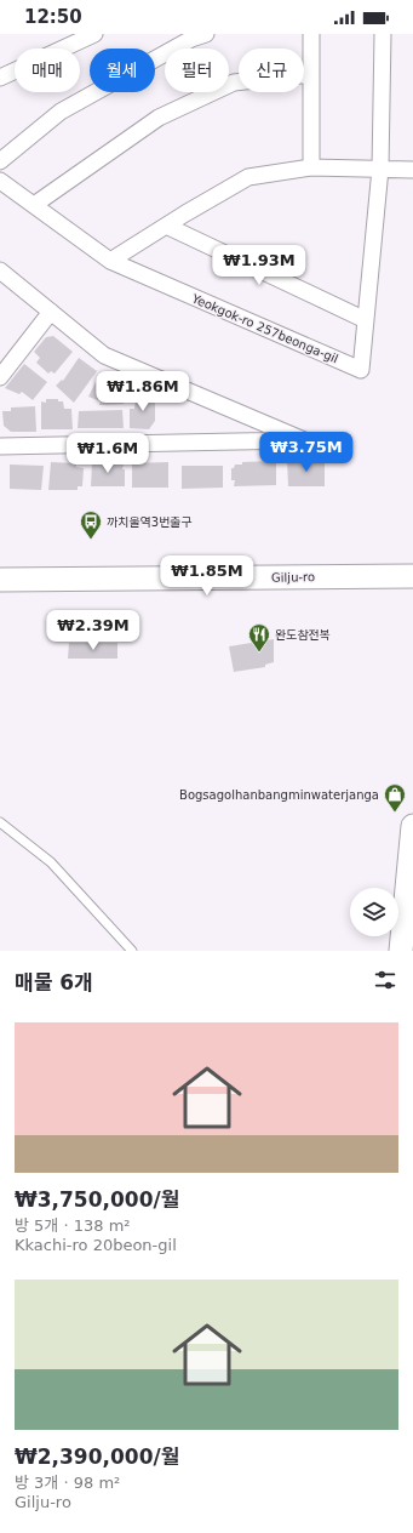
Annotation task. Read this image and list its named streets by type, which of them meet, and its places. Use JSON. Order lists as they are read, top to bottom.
{
  "streets": {
    "street": ["Yeokgok-ro 257beonga-gil", "Gilju-ro"]
  },
  "places": {
    "bus stop": ["까치울역3번출구"],
    "restaurant": ["완도참전복"],
    "shop": ["Bogsagolhanbangminwaterjanga"]
  },
  "page": {
    "status": "12:50",
    "chip": [
      "매매",
      "월세",
      "필터",
      "신규"
    ],
    "price": [
      "₩1.93M",
      "₩1.86M",
      "₩3.75M",
      "₩1.6M",
      "₩1.85M",
      "₩2.39M"
    ],
    "heading": "매물 6개",
    "list": [
      {
        "name": "₩3,750,000/월",
        "note": "방 5개 · 138 m² · Kkachi-ro 20beon-gil"
      },
      {
        "name": "₩2,390,000/월",
        "note": "방 3개 · 98 m² · Gilju-ro"
      }
    ]
  }
}
